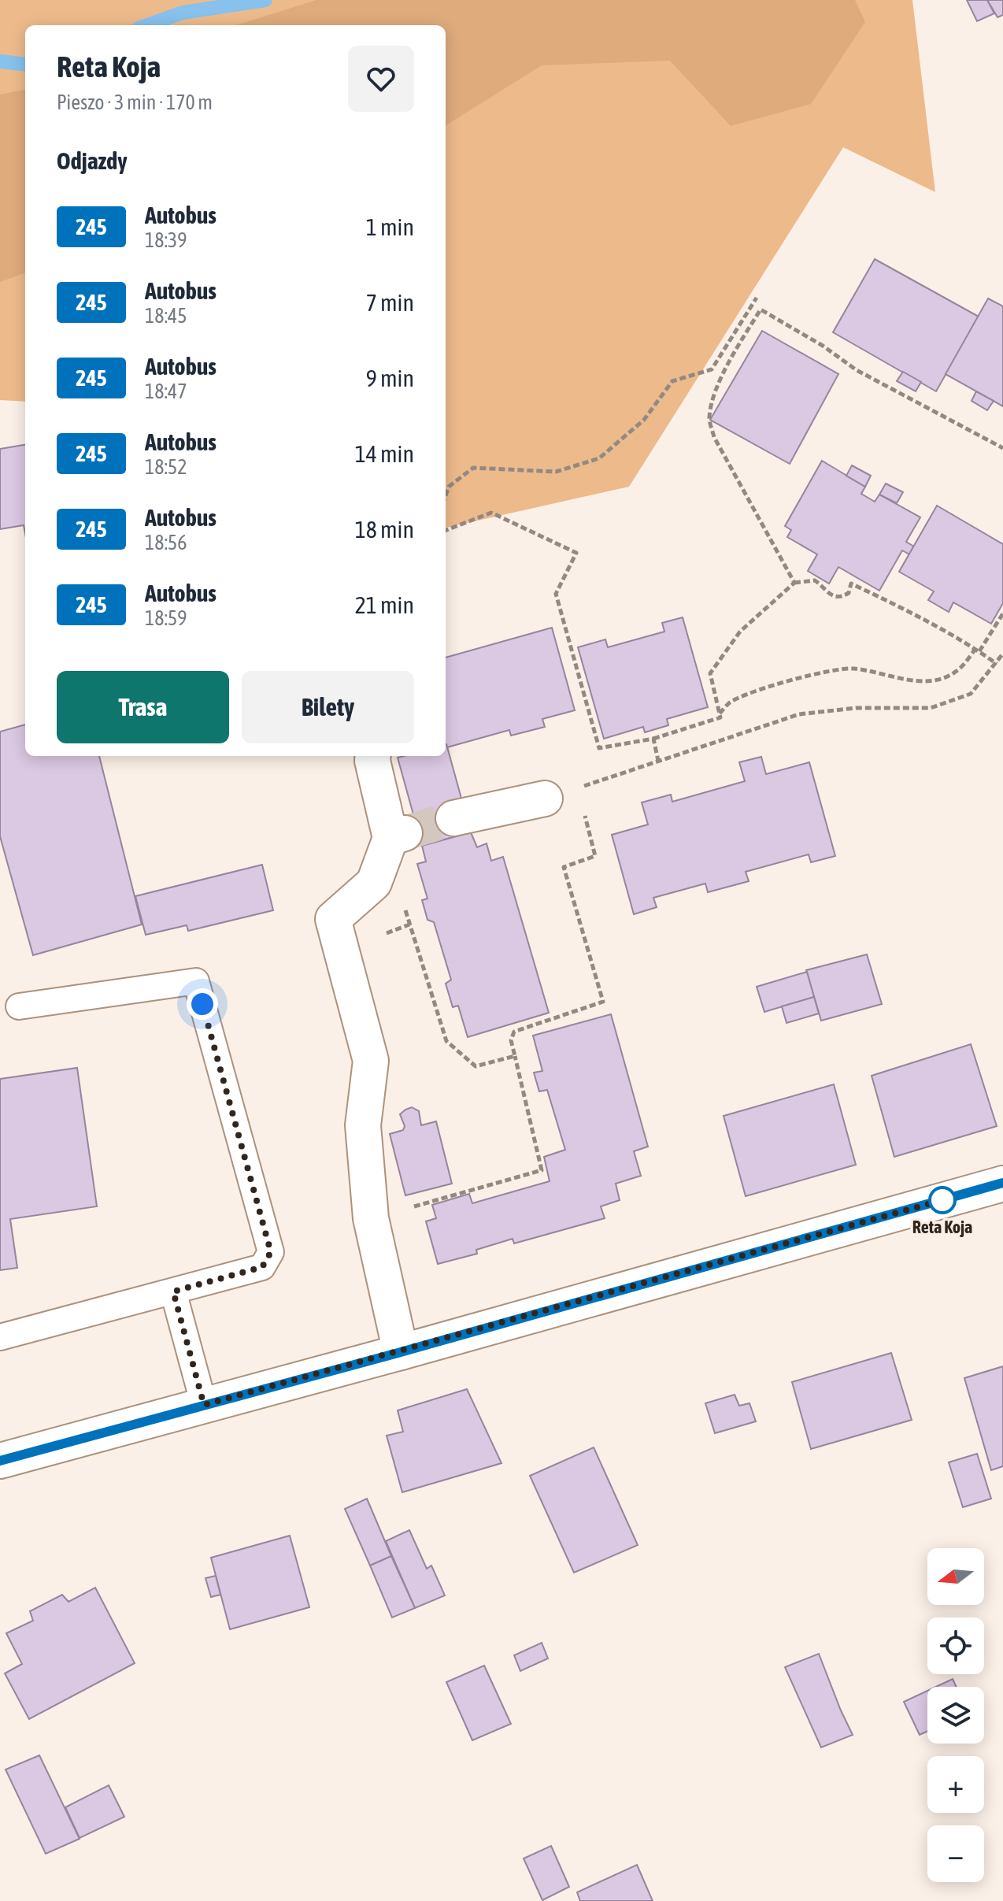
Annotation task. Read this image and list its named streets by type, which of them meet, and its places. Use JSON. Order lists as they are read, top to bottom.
{
  "places": ["Reta Koja"],
  "lines": ["bus line 245"],
  "north": "left",
  "page": {
    "heading": [
      ["Reta Koja", "Pieszo · 3 min · 170 m"],
      "Odjazdy"
    ],
    "list": [
      {
        "mark": "245",
        "name": "Autobus",
        "note": "18:39",
        "value": "1 min"
      },
      {
        "mark": "245",
        "name": "Autobus",
        "note": "18:45",
        "value": "7 min"
      },
      {
        "mark": "245",
        "name": "Autobus",
        "note": "18:47",
        "value": "9 min"
      },
      {
        "mark": "245",
        "name": "Autobus",
        "note": "18:52",
        "value": "14 min"
      },
      {
        "mark": "245",
        "name": "Autobus",
        "note": "18:56",
        "value": "18 min"
      },
      {
        "mark": "245",
        "name": "Autobus",
        "note": "18:59",
        "value": "21 min"
      }
    ],
    "buttons": ["Trasa", "Bilety"],
    "map_buttons": ["+", "−"]
  }
}
